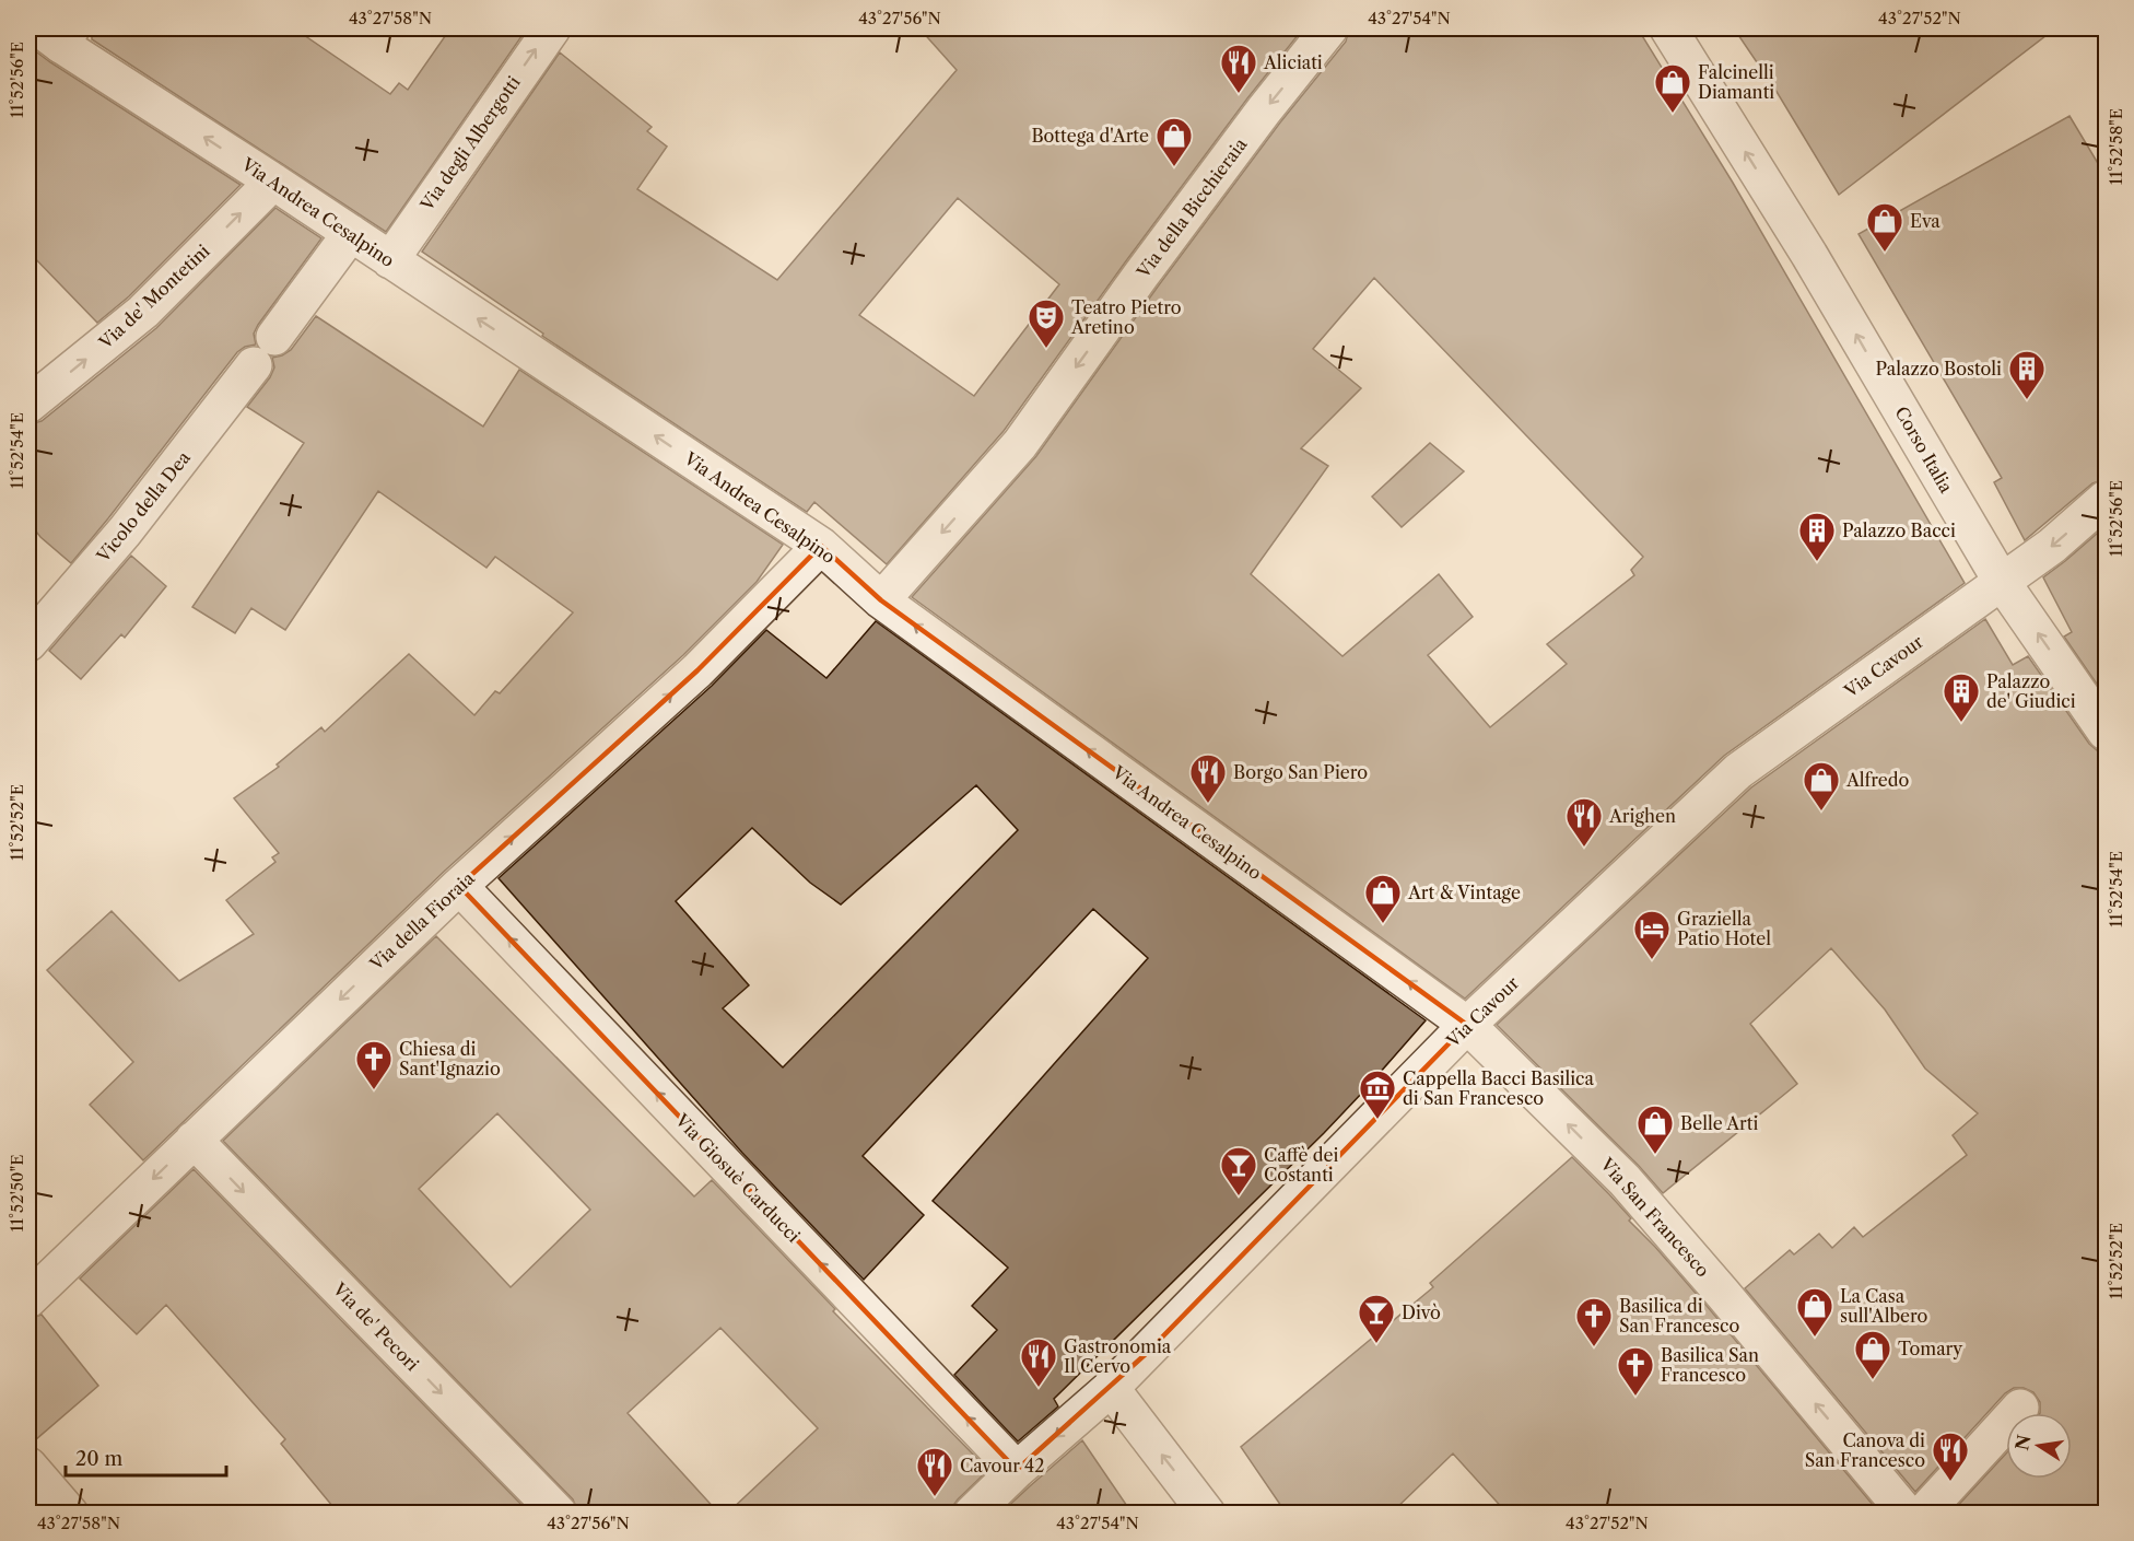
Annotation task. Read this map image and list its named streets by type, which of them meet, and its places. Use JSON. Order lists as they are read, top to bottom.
{
  "streets": {
    "street": [
      "Via degli Albergotti",
      "Via della Bicchieraia",
      "Via Andrea Cesalpino",
      "Via de' Montetini",
      "Corso Italia",
      "Vicolo della Dea",
      "Via Cavour",
      "Via della Fioraia",
      "Via Giosuè Carducci",
      "Via San Francesco",
      "Via de' Pecori"
    ]
  },
  "crossings": [
    ["Via degli Albergotti", "Via Andrea Cesalpino"],
    ["Via della Bicchieraia", "Via Andrea Cesalpino"],
    ["Via Andrea Cesalpino", "Via de' Montetini"],
    ["Via Andrea Cesalpino", "Via Cavour"],
    ["Via Andrea Cesalpino", "Via della Fioraia"],
    ["Via Andrea Cesalpino", "Via San Francesco"],
    ["Corso Italia", "Via Cavour"],
    ["Via Cavour", "Via Giosuè Carducci"],
    ["Via Cavour", "Via San Francesco"],
    ["Via della Fioraia", "Via Giosuè Carducci"],
    ["Via della Fioraia", "Via de' Pecori"]
  ],
  "one_way": [
    "Via degli Albergotti",
    "Via della Bicchieraia",
    "Via Andrea Cesalpino",
    "Corso Italia",
    "Via Giosuè Carducci",
    "Via San Francesco",
    "Via de' Pecori"
  ],
  "places": {
    "restaurant": [
      "Aliciati",
      "Borgo San Piero",
      "Arighen",
      "Gastronomia Il Cervo",
      "Canova di San Francesco",
      "Cavour 42"
    ],
    "shop": [
      "Falcinelli Diamanti",
      "Bottega d'Arte",
      "Eva",
      "Alfredo",
      "Art & Vintage",
      "Belle Arti",
      "La Casa sull'Albero",
      "Tomary"
    ],
    "theatre": ["Teatro Pietro Aretino"],
    "building": ["Palazzo Bostoli", "Palazzo Bacci", "Palazzo de' Giudici"],
    "hotel": ["Graziella Patio Hotel"],
    "church": ["Chiesa di Sant'Ignazio", "Basilica di San Francesco", "Basilica San Francesco"],
    "museum": ["Cappella Bacci Basilica di San Francesco"],
    "bar": ["Caffè dei Costanti", "Divò"]
  },
  "scale_bar": "20 m",
  "north": "left",
  "coordinates": [
    "43°27'58\"N",
    "43°27'56\"N",
    "43°27'54\"N",
    "43°27'52\"N",
    "11°52'56\"E",
    "11°52'58\"E",
    "11°52'54\"E",
    "11°52'52\"E",
    "11°52'50\"E"
  ]
}
